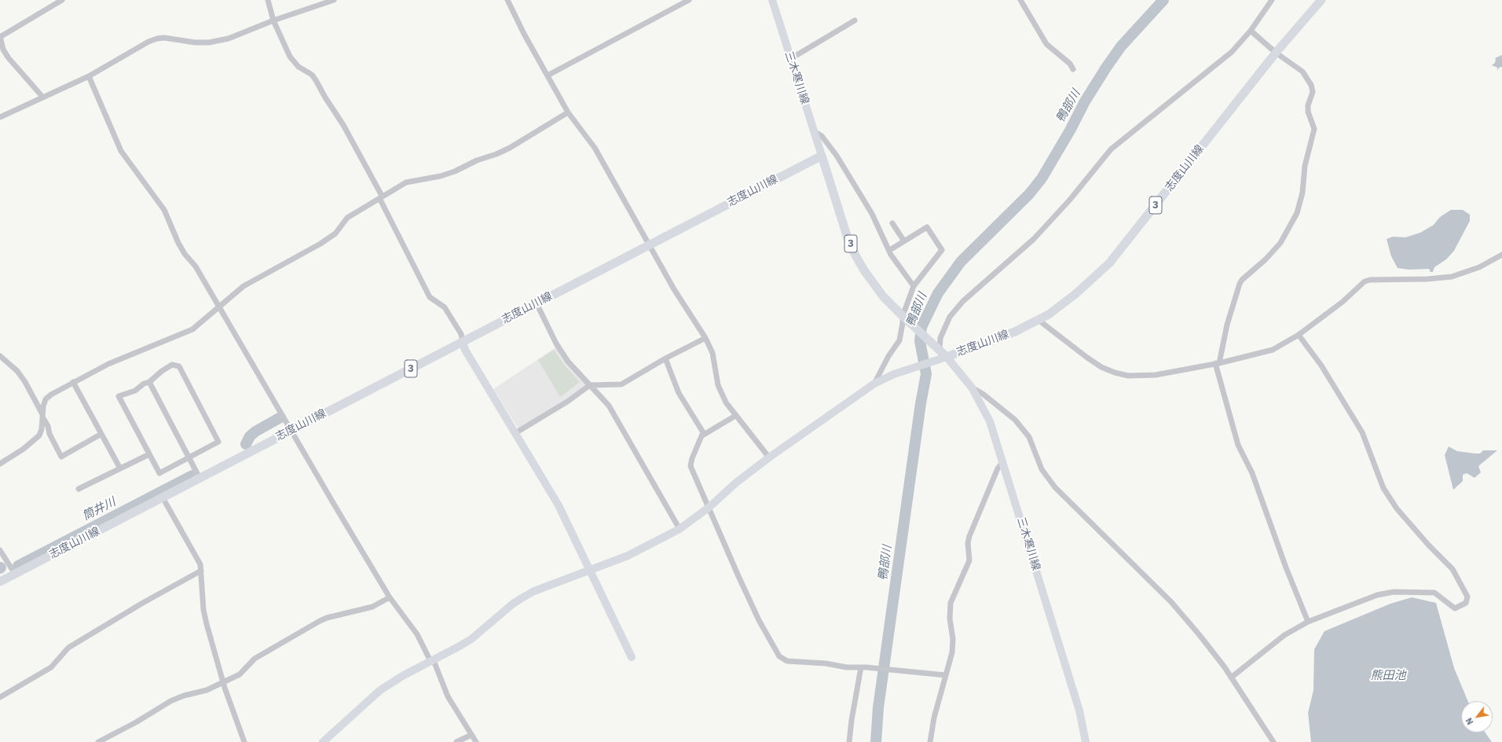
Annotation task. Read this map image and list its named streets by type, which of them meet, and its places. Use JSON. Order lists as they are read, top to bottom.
{
  "streets": {
    "main road": ["志度山川線", "3"],
    "street": ["三木寒川線"]
  },
  "crossings": [
    ["三木寒川線", "志度山川線"]
  ],
  "water": ["鴨部川", "筒井川", "熊田池"],
  "north": "bottom left"
}
